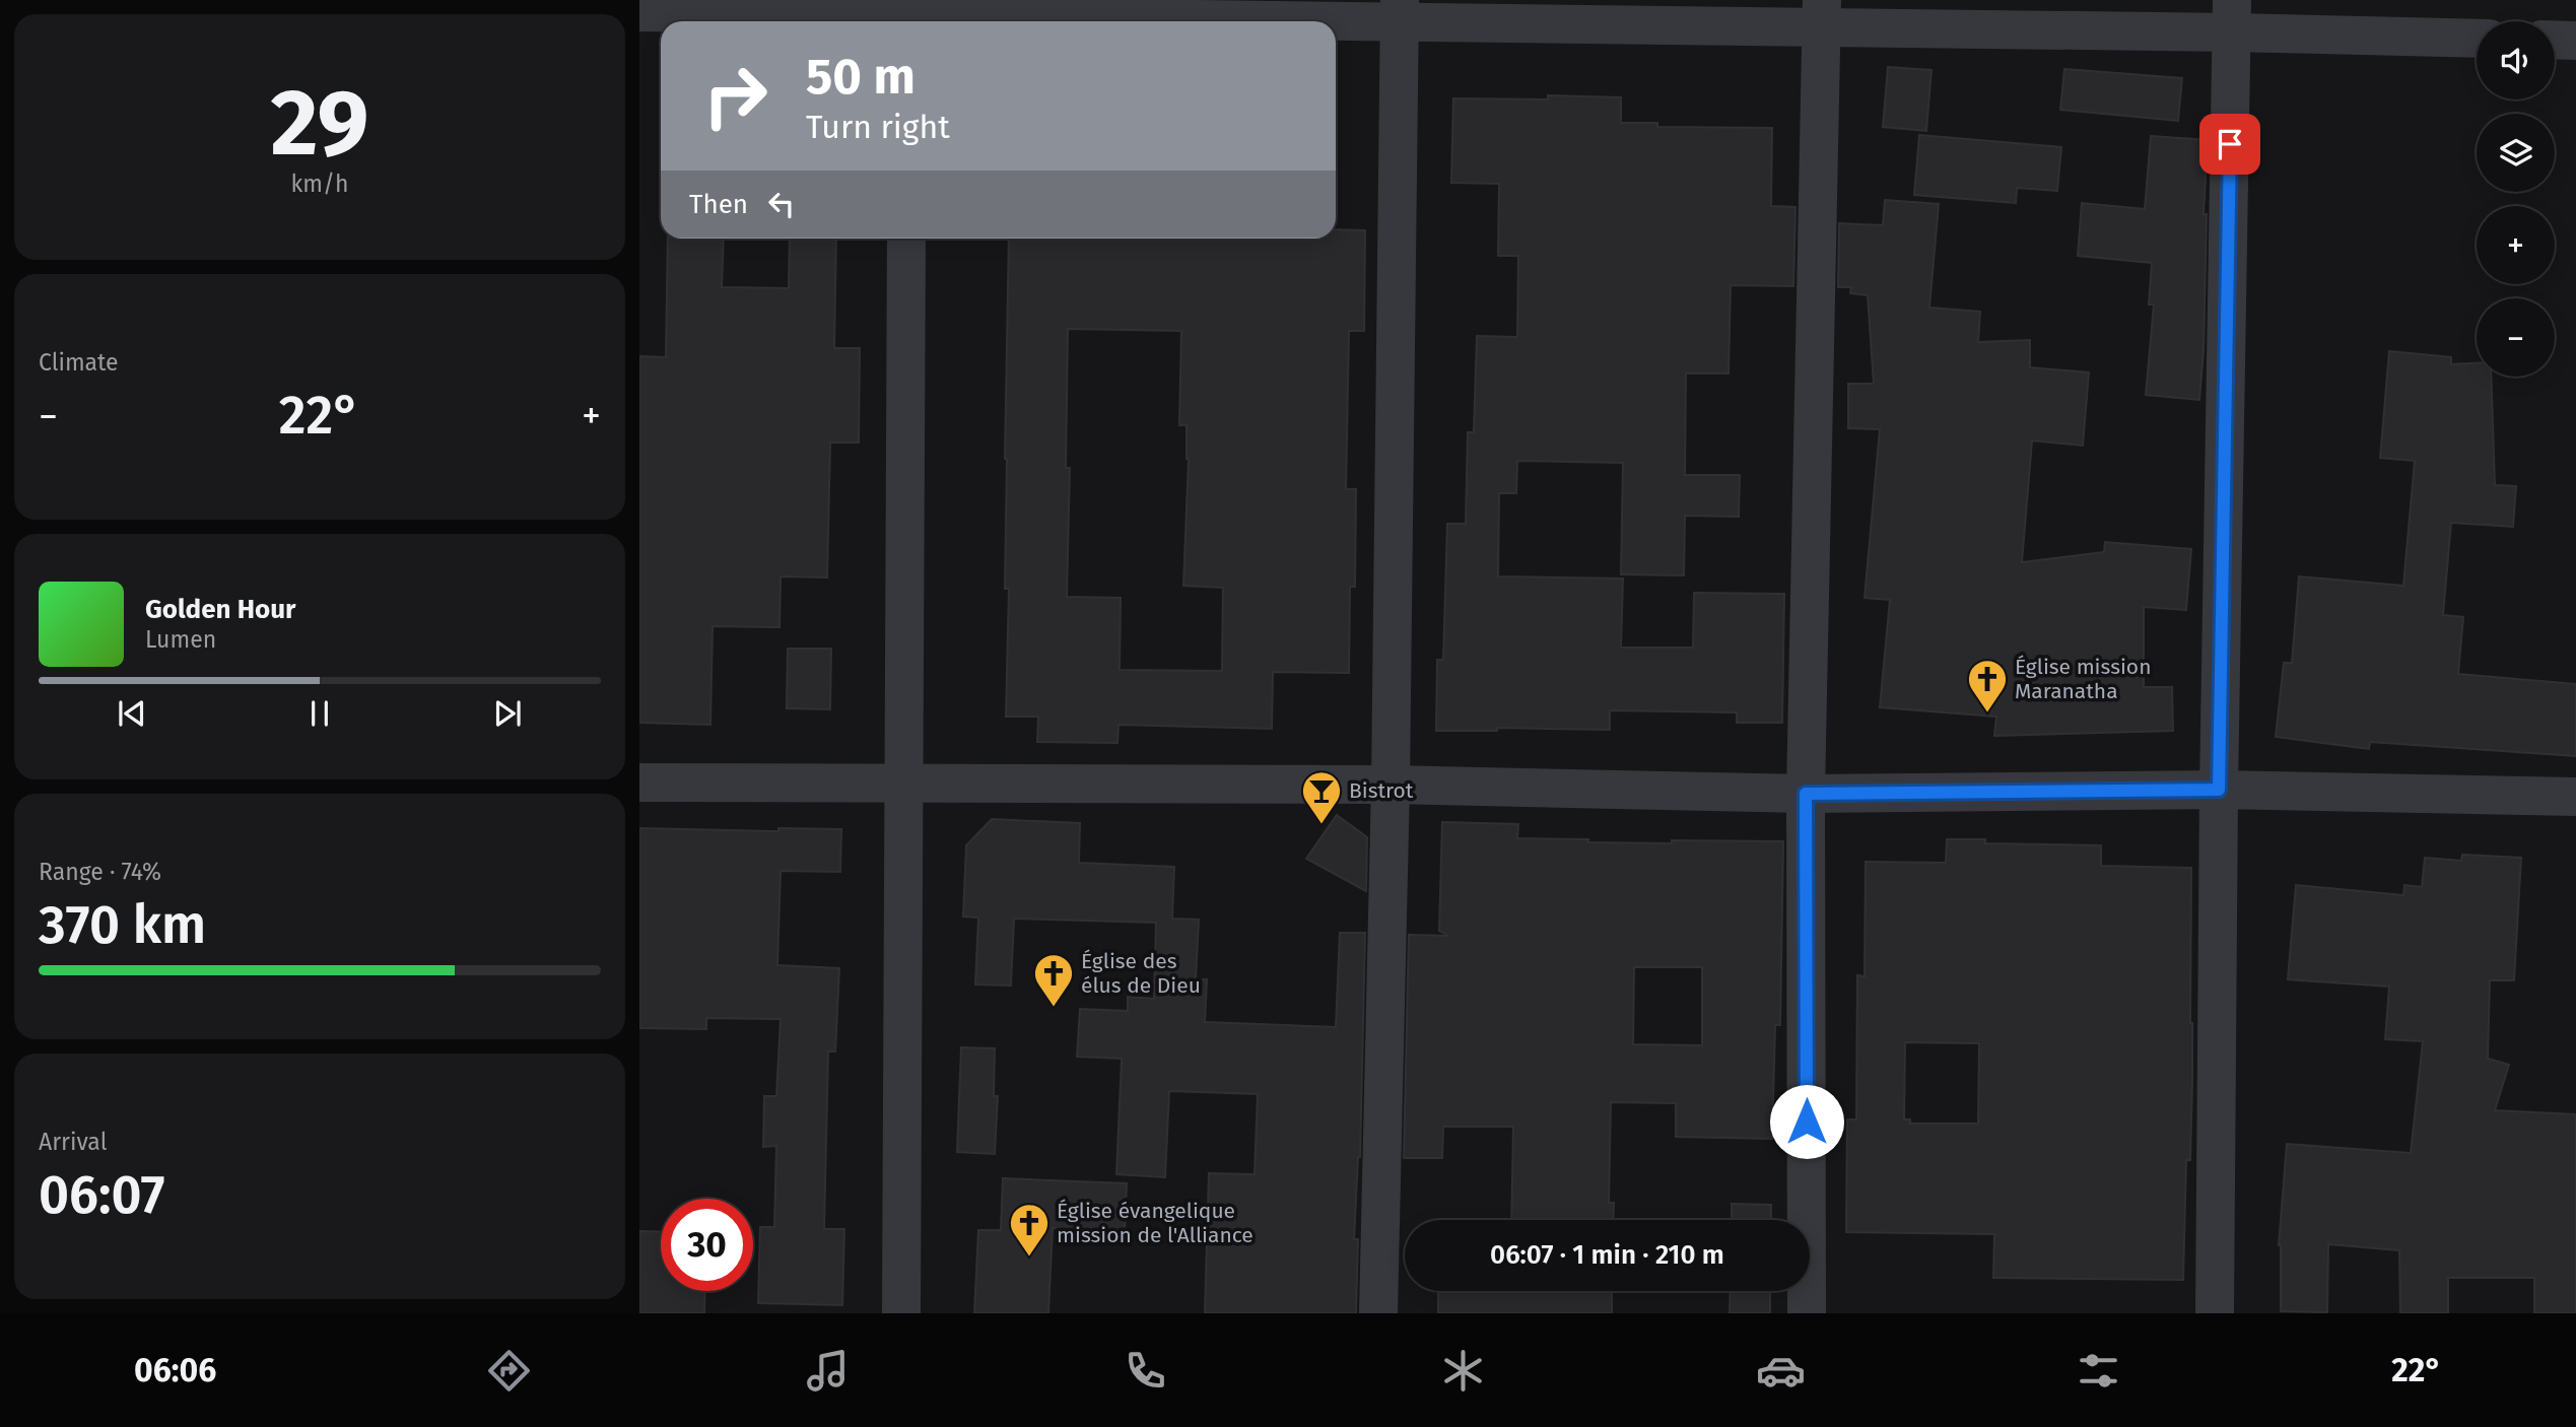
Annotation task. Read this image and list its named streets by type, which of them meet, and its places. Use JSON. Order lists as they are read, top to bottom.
{
  "places": {
    "church": ["Église mission Maranatha", "Église des élus de Dieu", "Église évangelique mission de l'Alliance"],
    "bar": ["Bistrot"]
  },
  "page": {
    "tile": [
      ["29", "km/h"],
      "Climate",
      ["Range · 74%", "370 km"],
      ["Arrival", "06:07"]
    ],
    "map_buttons": ["+", "−"],
    "turn": ["50 m", "Turn right"],
    "then": "Then",
    "heat": ["−", "22°", "+"],
    "song": ["Golden Hour", "Lumen"],
    "limit": "30",
    "trip": "06:07 · 1 min · 210 m",
    "tabs": ["06:06", "22°"]
  }
}
